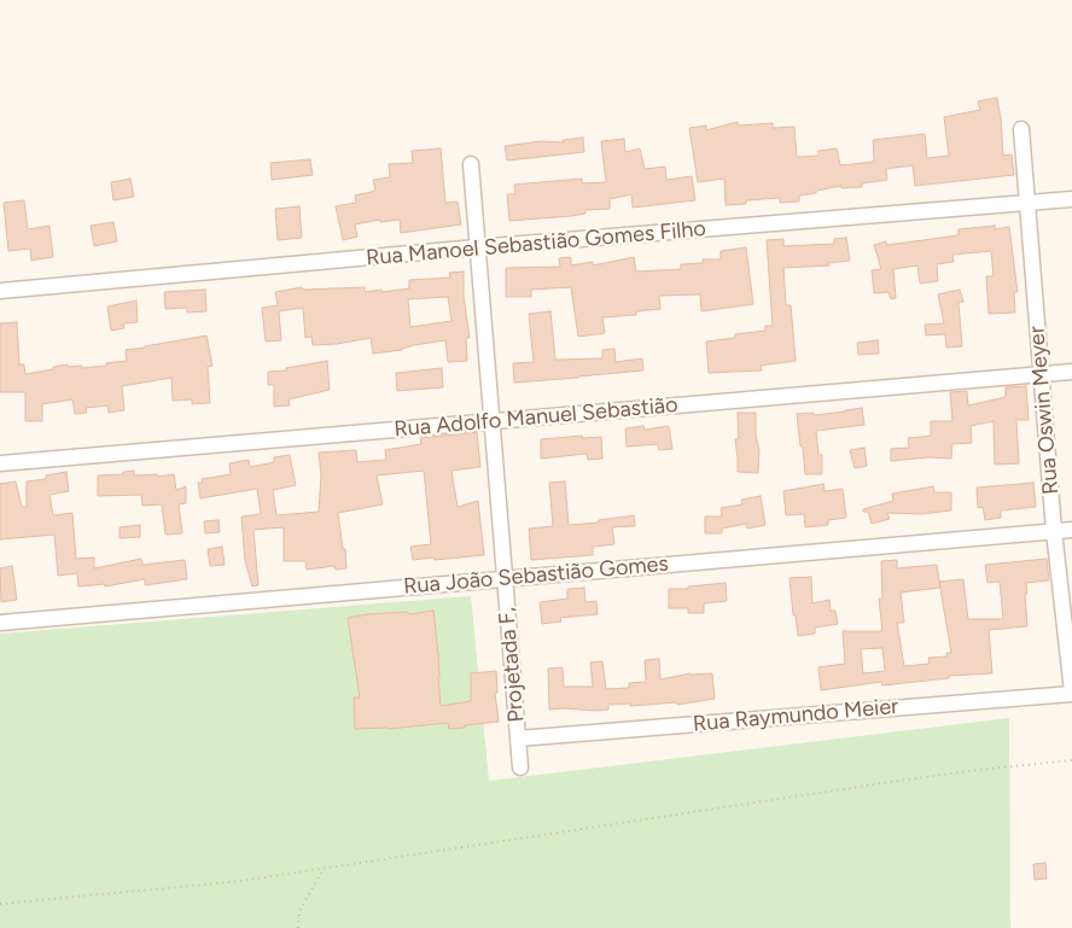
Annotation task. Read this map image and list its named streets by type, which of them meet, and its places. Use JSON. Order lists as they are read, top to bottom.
{
  "streets": {
    "street": [
      "Rua Manoel Sebastião Gomes Filho",
      "Rua Oswin Meyer",
      "Rua Adolfo Manuel Sebastião",
      "Rua João Sebastião Gomes",
      "Projetada F,",
      "Rua Raymundo Meier"
    ]
  },
  "crossings": [
    ["Rua Manoel Sebastião Gomes Filho", "Rua Oswin Meyer"],
    ["Rua Manoel Sebastião Gomes Filho", "Projetada F,"],
    ["Rua Oswin Meyer", "Rua Adolfo Manuel Sebastião"],
    ["Rua Oswin Meyer", "Rua João Sebastião Gomes"],
    ["Rua Oswin Meyer", "Rua Raymundo Meier"],
    ["Rua Adolfo Manuel Sebastião", "Projetada F,"],
    ["Rua João Sebastião Gomes", "Projetada F,"],
    ["Projetada F,", "Rua Raymundo Meier"]
  ]
}
